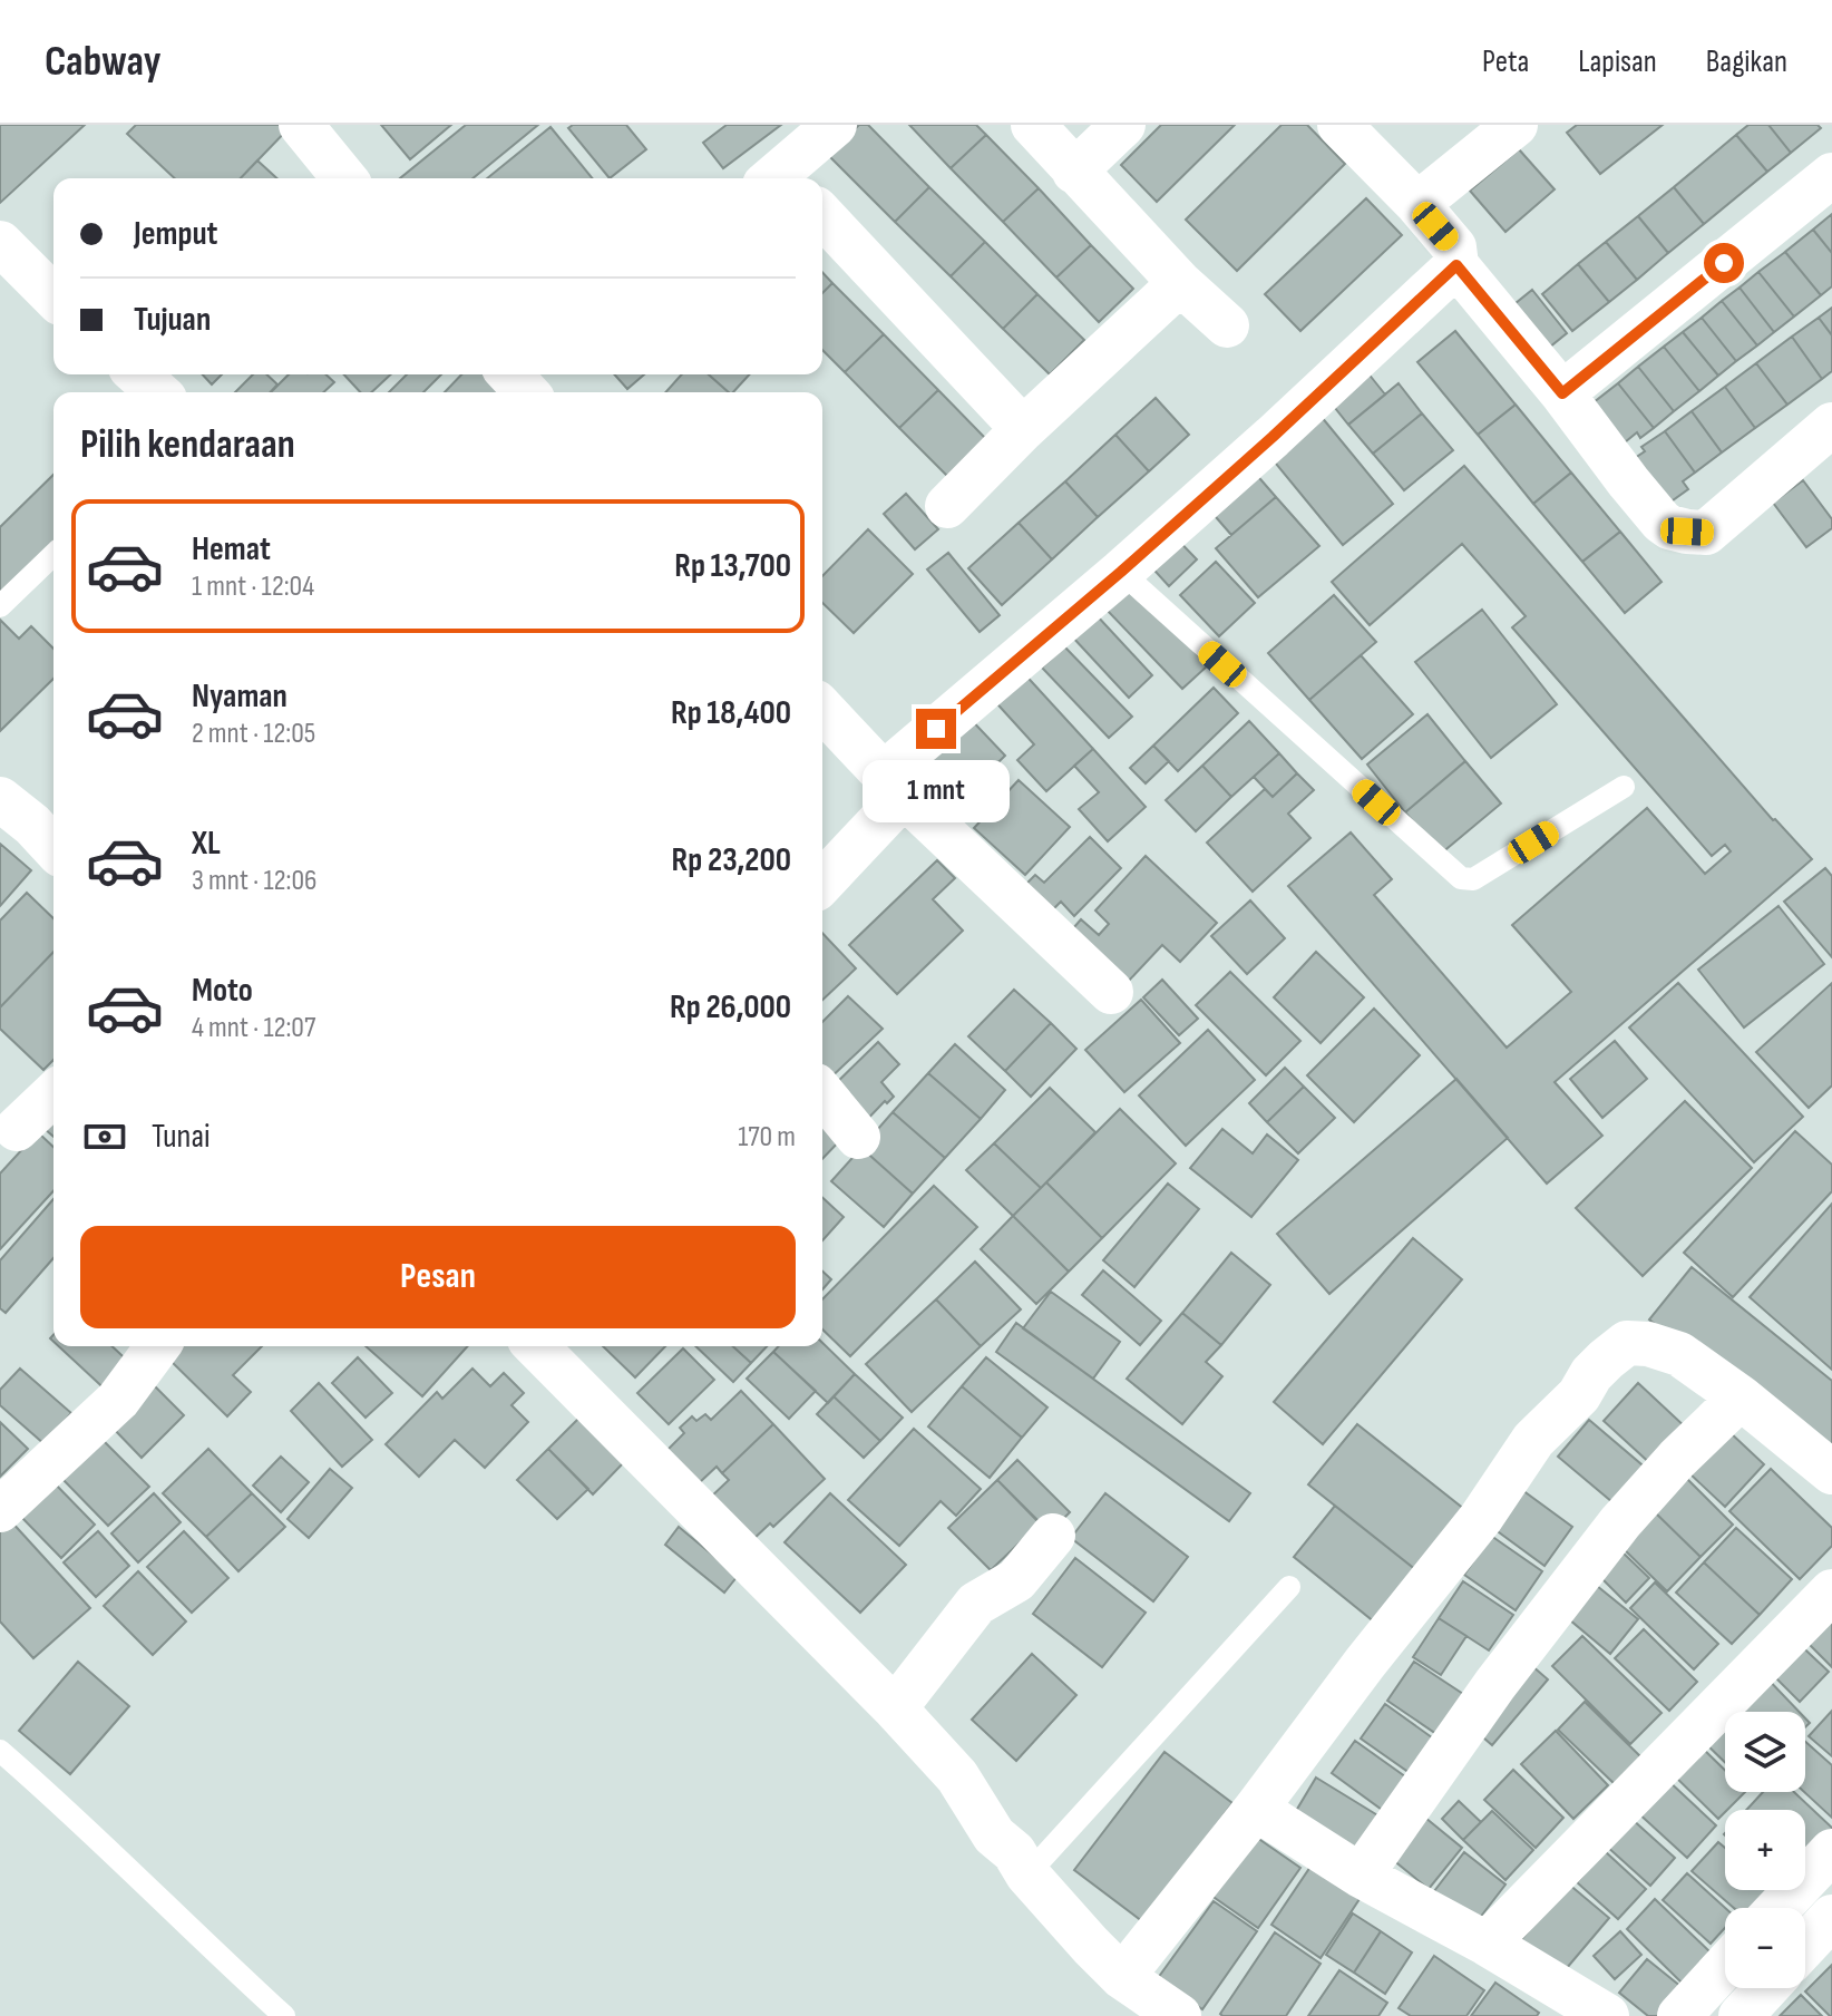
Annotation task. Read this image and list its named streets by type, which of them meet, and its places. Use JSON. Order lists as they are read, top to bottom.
{
  "page": {
    "header": "Cabway",
    "nav": ["Peta", "Lapisan", "Bagikan"],
    "banner": ["Jemput", "Tujuan"],
    "heading": "Pilih kendaraan",
    "list": [
      {
        "name": "Hemat",
        "note": "1 mnt · 12:04",
        "value": "Rp 13,700"
      },
      {
        "name": "Nyaman",
        "note": "2 mnt · 12:05",
        "value": "Rp 18,400"
      },
      {
        "name": "XL",
        "note": "3 mnt · 12:06",
        "value": "Rp 23,200"
      },
      {
        "name": "Moto",
        "note": "4 mnt · 12:07",
        "value": "Rp 26,000"
      }
    ],
    "bubble": "1 mnt",
    "pay": ["Tunai", "170 m"],
    "buttons": "Pesan",
    "map_buttons": ["+", "−"]
  }
}
